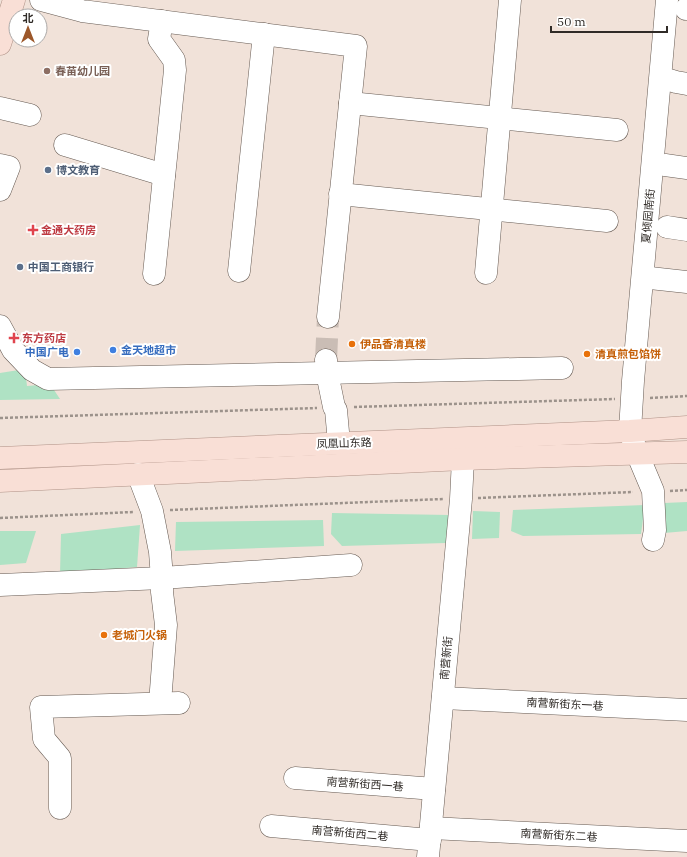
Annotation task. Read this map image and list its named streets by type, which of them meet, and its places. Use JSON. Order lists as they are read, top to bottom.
{
  "streets": {
    "main road": ["凤凰山东路"],
    "street": [
      "夏倾园南街",
      "南营新街",
      "南营新街东一巷",
      "南营新街西一巷",
      "南营新街西二巷",
      "南营新街东二巷"
    ]
  },
  "crossings": [
    ["夏倾园南街", "凤凰山东路"],
    ["凤凰山东路", "南营新街"],
    ["南营新街", "南营新街东一巷"],
    ["南营新街", "南营新街西一巷"],
    ["南营新街", "南营新街西二巷"],
    ["南营新街", "南营新街东二巷"],
    ["南营新街西二巷", "南营新街东二巷"]
  ],
  "places": {
    "other": [
      "春苗幼儿园",
      "博文教育",
      "中国工商银行",
      "伊品香清真楼",
      "金天地超市",
      "中国广电",
      "清真煎包馅饼",
      "老城门火锅"
    ],
    "health": ["金通大药房", "东方药店"]
  },
  "scale_bar": "50 m",
  "north": "top"
}
